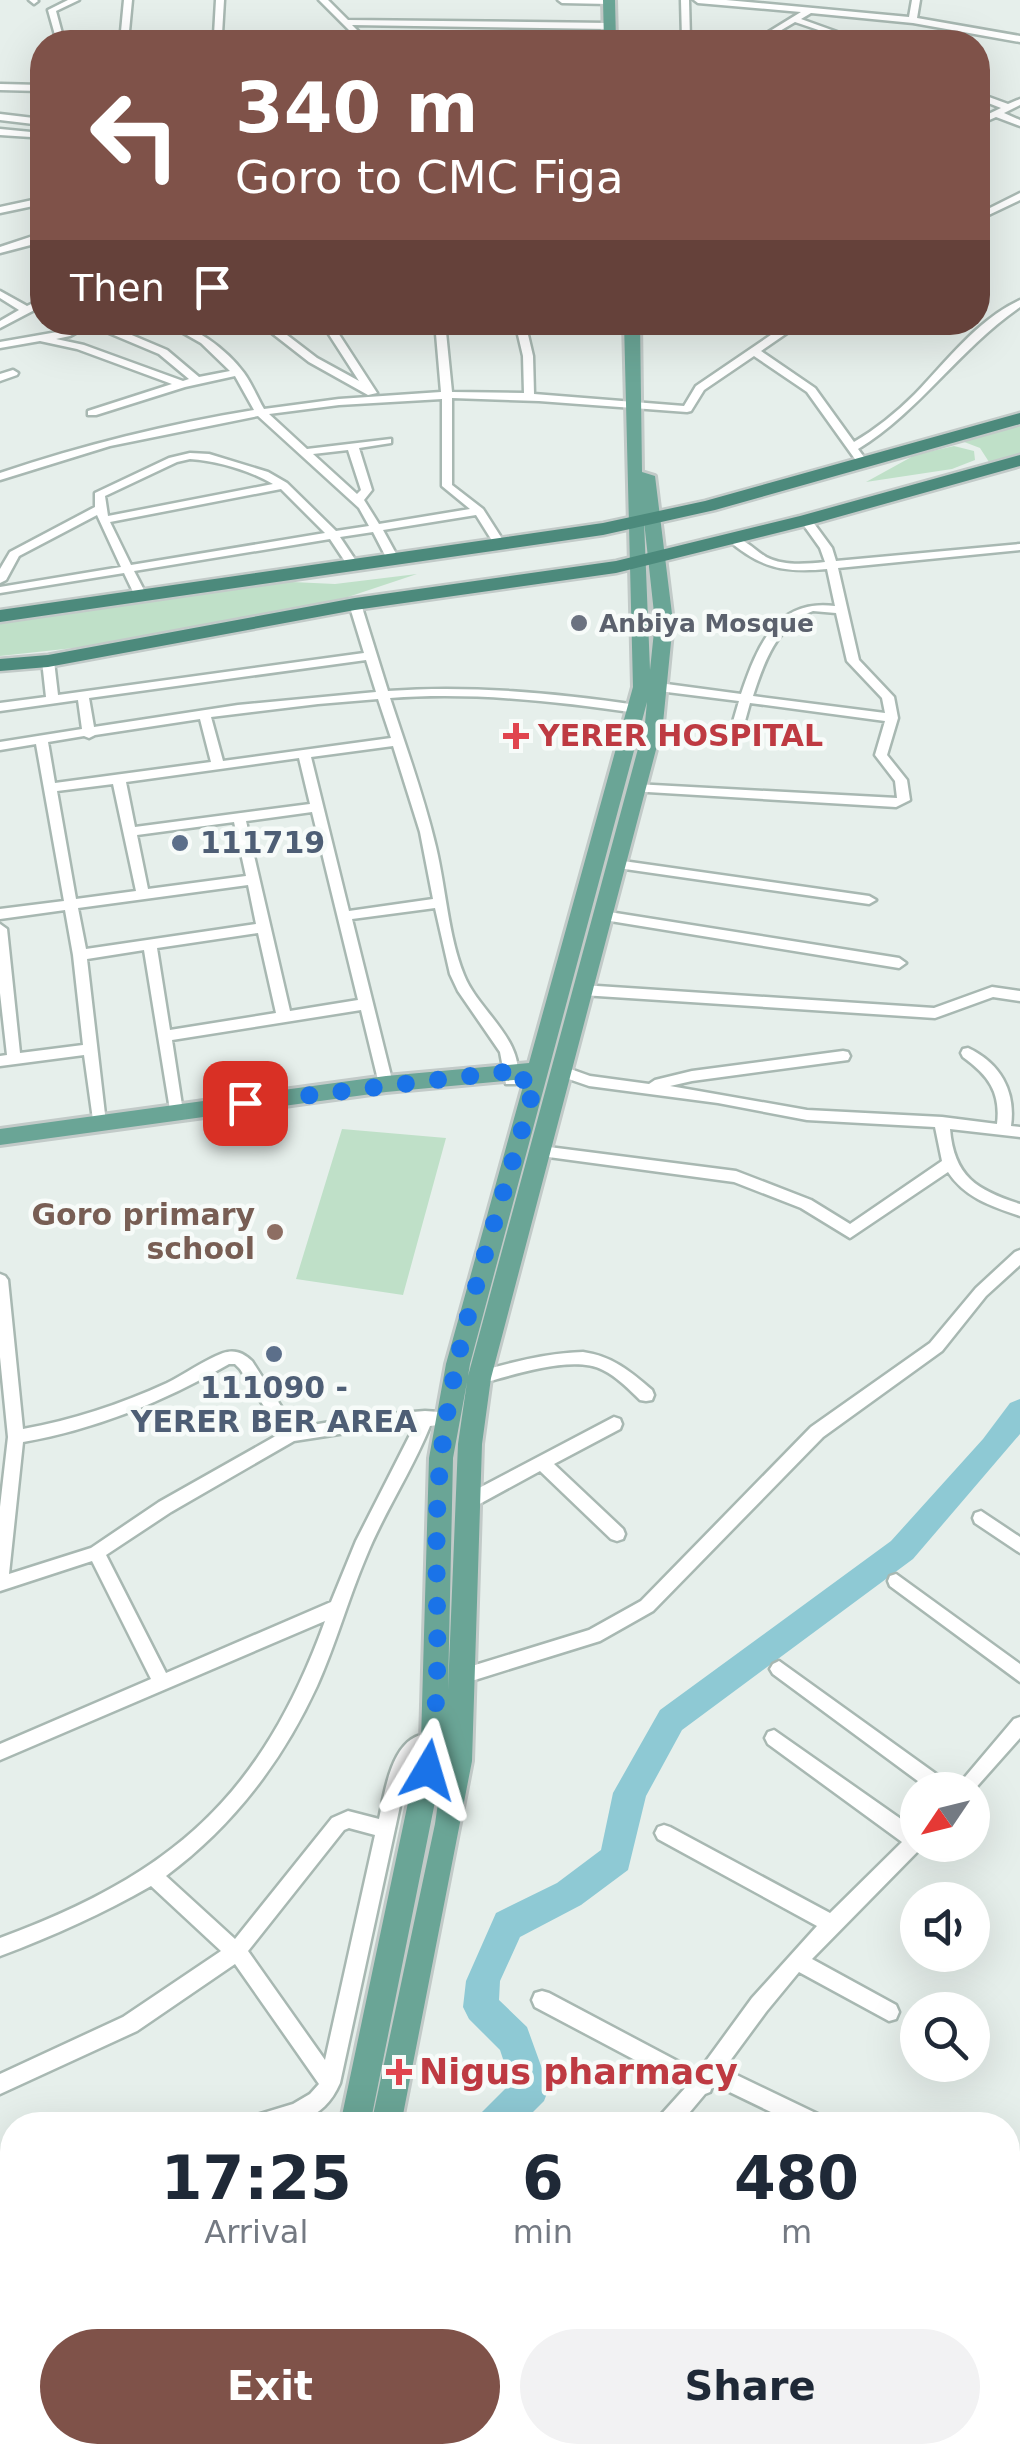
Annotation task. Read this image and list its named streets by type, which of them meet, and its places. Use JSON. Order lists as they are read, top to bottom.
{
  "places": {
    "other": [
      "Anbiya Mosque",
      "111719",
      "Goro primary school",
      "111090 - YERER BER AREA"
    ],
    "health": ["YERER HOSPITAL", "Nigus pharmacy"]
  },
  "north": "bottom left",
  "page": {
    "turn": ["340 m", "Goro to CMC Figa"],
    "then": "Then",
    "eta": [
      "17:25",
      "Arrival",
      "6",
      "min",
      "480",
      "m"
    ],
    "buttons": ["Exit", "Share"]
  }
}
